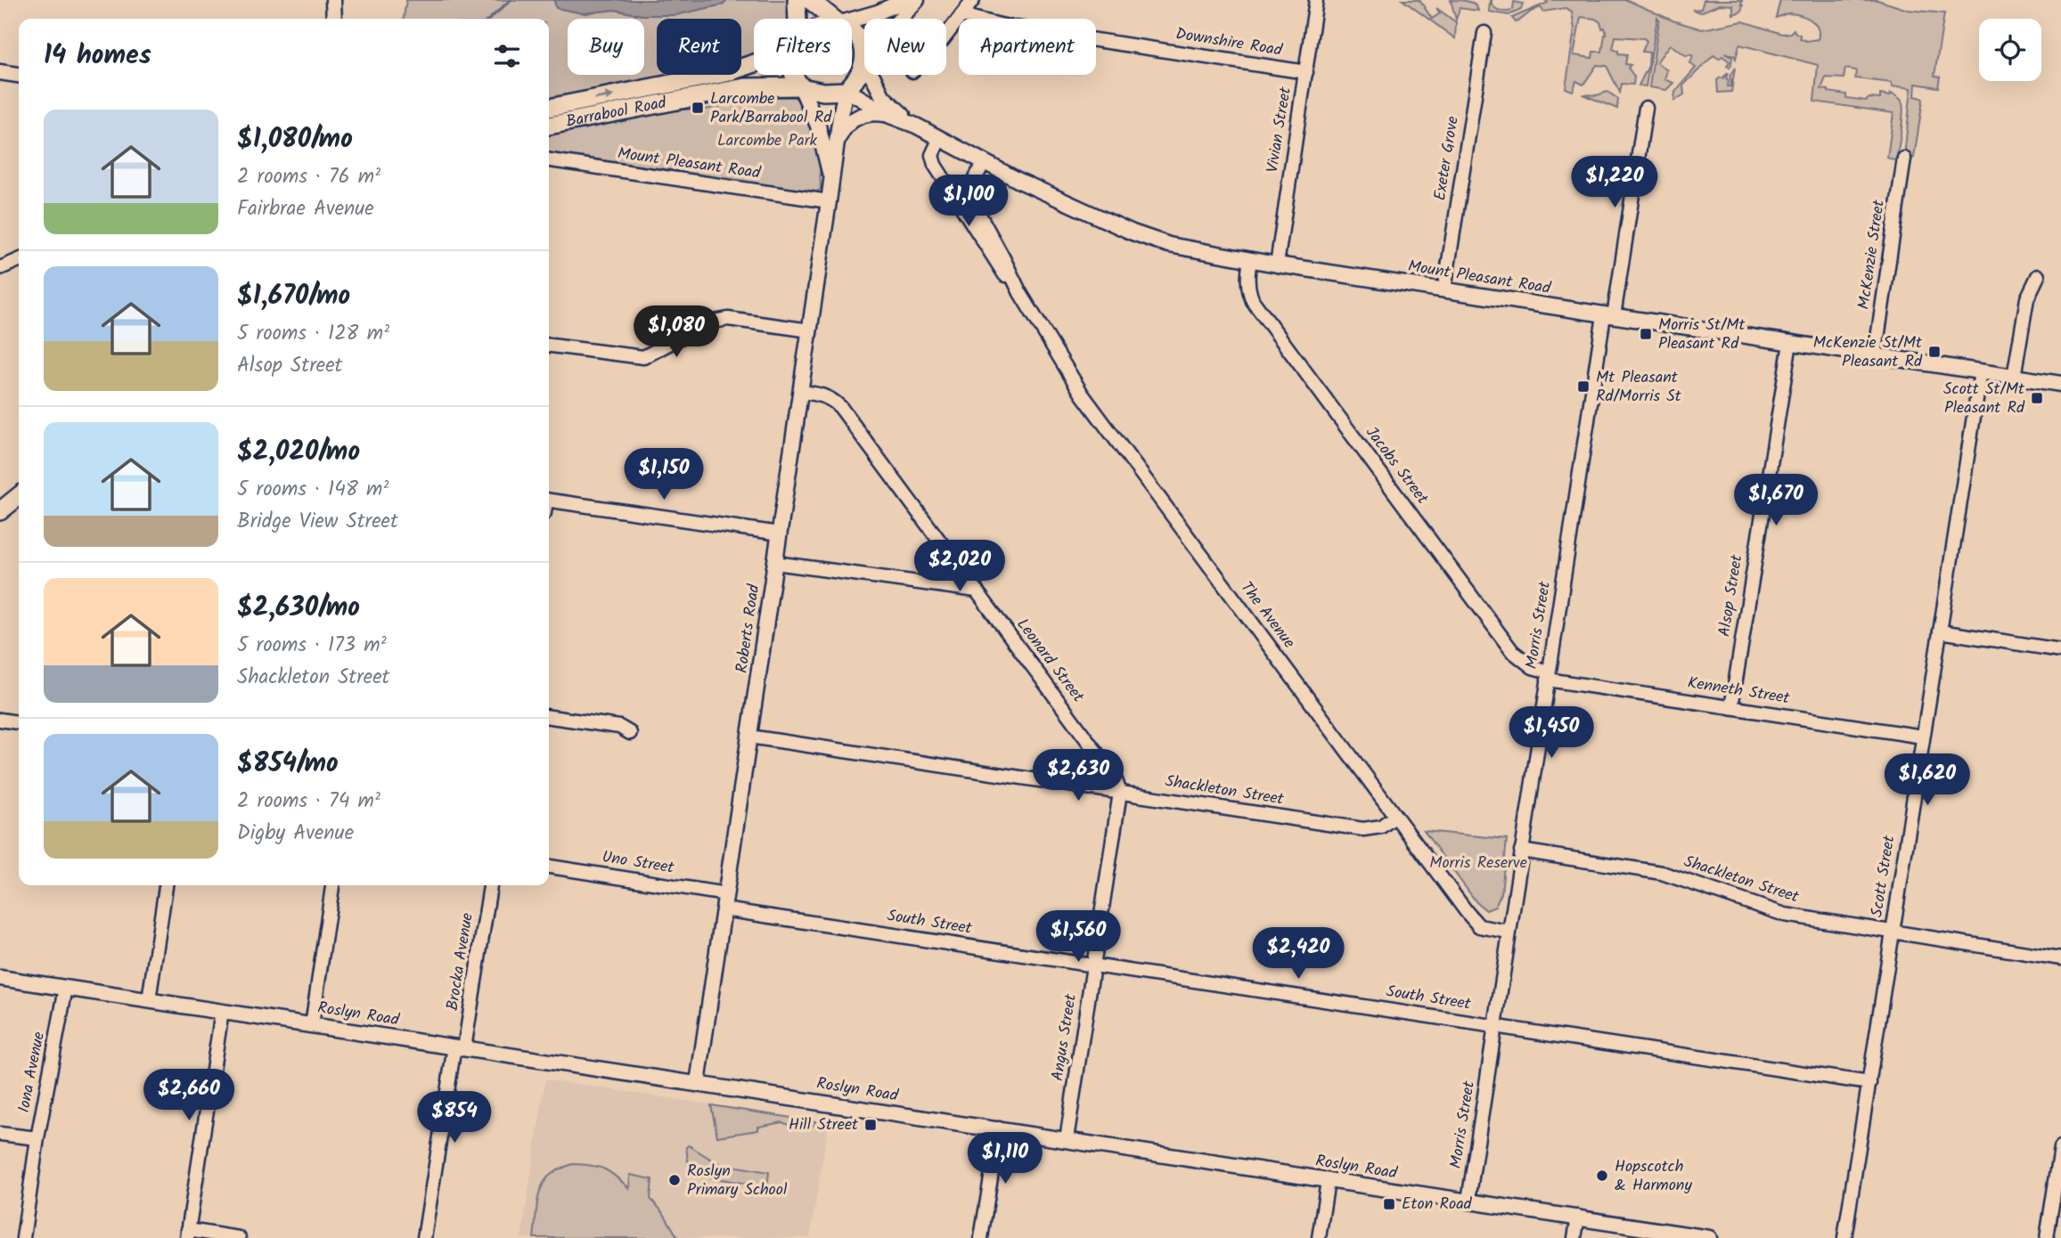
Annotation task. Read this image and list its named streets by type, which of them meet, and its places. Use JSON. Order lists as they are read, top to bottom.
{
  "streets": {
    "main road": ["Barrabool Road"],
    "street": [
      "Downshire Road",
      "Vivian Street",
      "Exeter Grove",
      "Mount Pleasant Road",
      "McKenzie Street",
      "Jacobs Street",
      "Alsop Street",
      "The Avenue",
      "Morris Street",
      "Roberts Road",
      "Leonard Street",
      "Kenneth Street",
      "Shackleton Street",
      "Uno Street",
      "Scott Street",
      "South Street",
      "Brocka Avenue",
      "Roslyn Road",
      "Angus Street",
      "Iona Avenue"
    ]
  },
  "crossings": [
    ["Downshire Road", "Vivian Street"],
    ["Barrabool Road", "Roberts Road"],
    ["Vivian Street", "Mount Pleasant Road"],
    ["Exeter Grove", "Mount Pleasant Road"],
    ["Mount Pleasant Road", "McKenzie Street"],
    ["Mount Pleasant Road", "Jacobs Street"],
    ["Mount Pleasant Road", "Alsop Street"],
    ["Mount Pleasant Road", "The Avenue"],
    ["Mount Pleasant Road", "Morris Street"],
    ["Mount Pleasant Road", "Roberts Road"],
    ["Mount Pleasant Road", "Scott Street"],
    ["Jacobs Street", "Morris Street"],
    ["Jacobs Street", "Kenneth Street"],
    ["Alsop Street", "Kenneth Street"],
    ["The Avenue", "Morris Street"],
    ["The Avenue", "Shackleton Street"],
    ["Morris Street", "Kenneth Street"],
    ["Morris Street", "Shackleton Street"],
    ["Morris Street", "South Street"],
    ["Morris Street", "Roslyn Road"],
    ["Roberts Road", "Leonard Street"],
    ["Roberts Road", "Shackleton Street"],
    ["Roberts Road", "Uno Street"],
    ["Roberts Road", "South Street"],
    ["Roberts Road", "Roslyn Road"],
    ["Leonard Street", "Shackleton Street"],
    ["Leonard Street", "Angus Street"],
    ["Kenneth Street", "Scott Street"],
    ["Shackleton Street", "Scott Street"],
    ["Shackleton Street", "Angus Street"],
    ["Scott Street", "South Street"],
    ["South Street", "Angus Street"],
    ["Brocka Avenue", "Roslyn Road"],
    ["Roslyn Road", "Angus Street"],
    ["Roslyn Road", "Iona Avenue"]
  ],
  "parks": ["Larcombe Park", "Morris Reserve"],
  "places": {
    "transit": [
      "Larcombe Park/Barrabool Rd",
      "Morris St/Mt Pleasant Rd",
      "McKenzie St/Mt Pleasant Rd",
      "Mt Pleasant Rd/Morris St",
      "Scott St/Mt Pleasant Rd",
      "Hill Street",
      "Eton Road"
    ],
    "other": ["Hopscotch & Harmony", "Roslyn Primary School"]
  },
  "page": {
    "chip": [
      "Buy",
      "Rent",
      "Filters",
      "New",
      "Apartment"
    ],
    "heading": "14 homes",
    "list": [
      {
        "name": "$1,080/mo",
        "note": "2 rooms · 76 m² · Fairbrae Avenue"
      },
      {
        "name": "$1,670/mo",
        "note": "5 rooms · 128 m² · Alsop Street"
      },
      {
        "name": "$2,020/mo",
        "note": "5 rooms · 148 m² · Bridge View Street"
      },
      {
        "name": "$2,630/mo",
        "note": "5 rooms · 173 m² · Shackleton Street"
      },
      {
        "name": "$854/mo",
        "note": "2 rooms · 74 m² · Digby Avenue"
      }
    ],
    "price": [
      "$1,220",
      "$1,100",
      "$1,080",
      "$1,150",
      "$1,670",
      "$2,020",
      "$1,450",
      "$2,630",
      "$1,620",
      "$1,560",
      "$2,420",
      "$2,660",
      "$854",
      "$1,110"
    ]
  }
}
